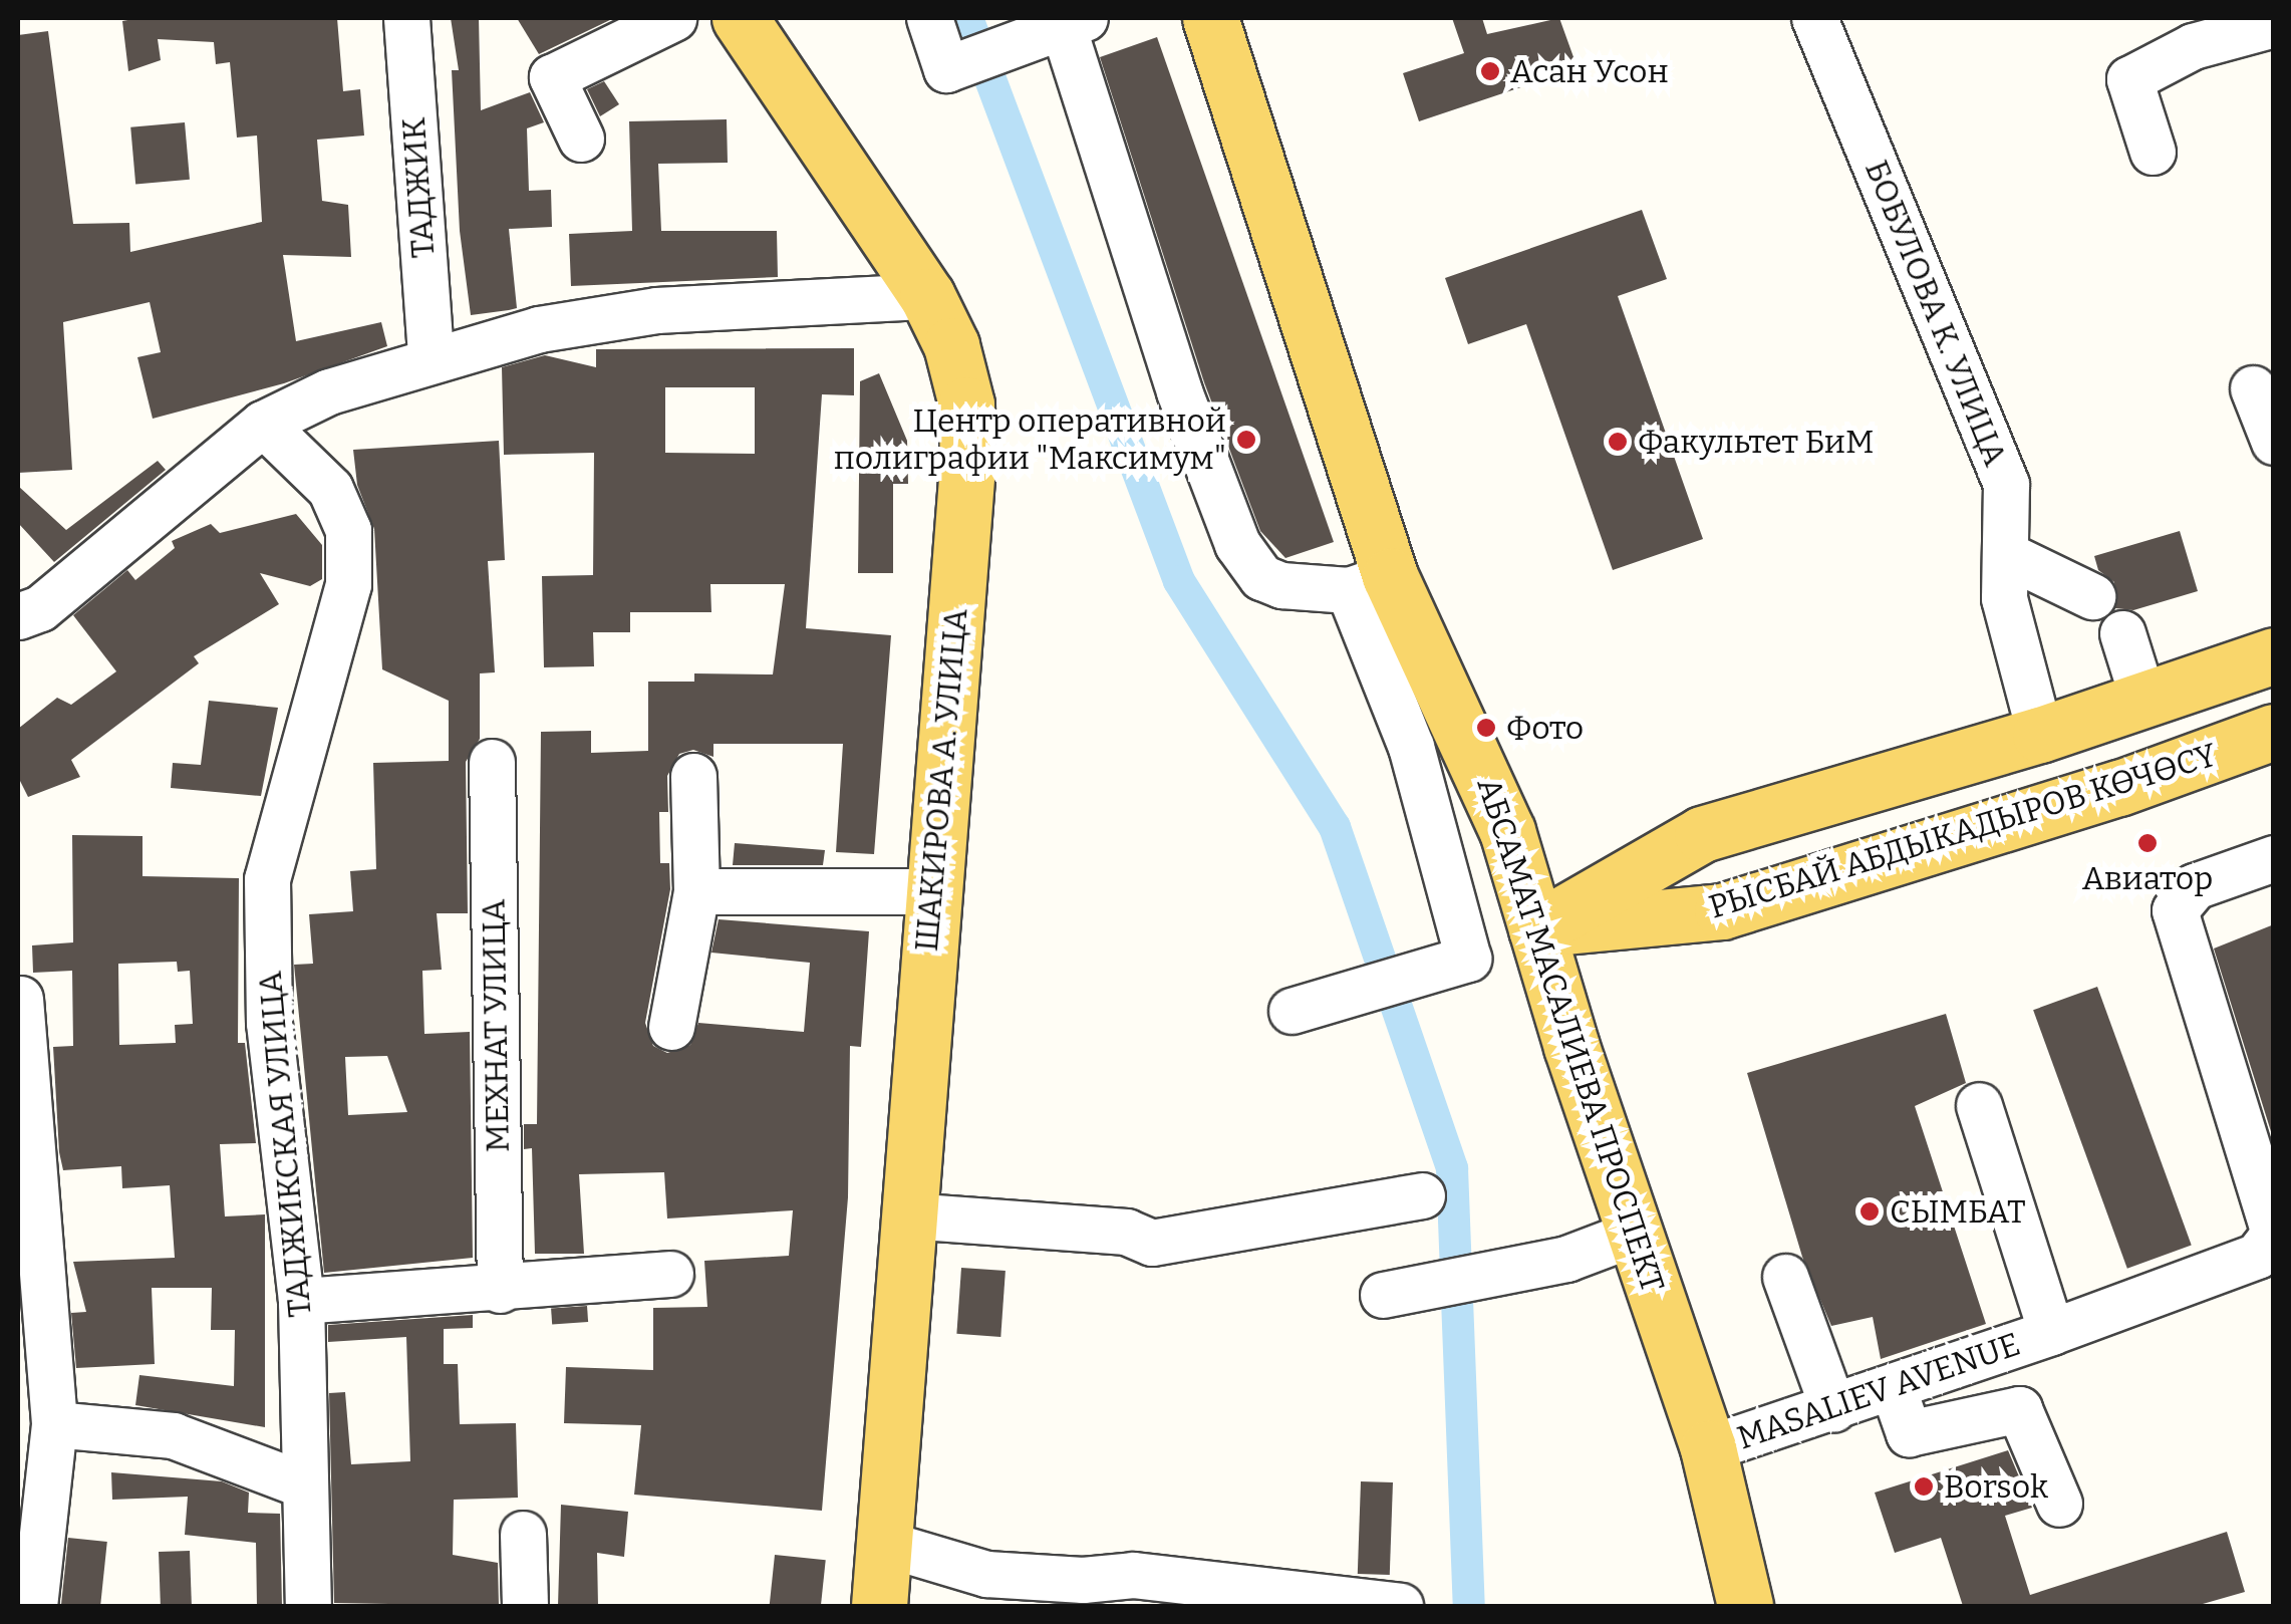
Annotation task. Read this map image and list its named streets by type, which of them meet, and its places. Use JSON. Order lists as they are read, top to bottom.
{
  "streets": {
    "main road": ["ШАКИРОВА А. УЛИЦА", "РЫСБАЙ АБДЫКАДЫРОВ КӨЧӨСҮ", "АБСАМАТ МАСАЛИЕВА ПРОСПЕКТ"],
    "street": [
      "ТАДЖИК",
      "БОБУЛОВА К. УЛИЦА",
      "МЕХНАТ УЛИЦА",
      "ТАДЖИКСКАЯ УЛИЦА",
      "MASALIEV AVENUE"
    ]
  },
  "crossings": [
    ["РЫСБАЙ АБДЫКАДЫРОВ КӨЧӨСҮ", "АБСАМАТ МАСАЛИЕВА ПРОСПЕКТ"],
    ["АБСАМАТ МАСАЛИЕВА ПРОСПЕКТ", "MASALIEV AVENUE"]
  ],
  "places": [
    "Асан Усон",
    "Центр оперативной полиграфии \"Максимум\"",
    "Факультет БиМ",
    "Фото",
    "Авиатор",
    "СЫМБАТ",
    "Borsok"
  ]
}
